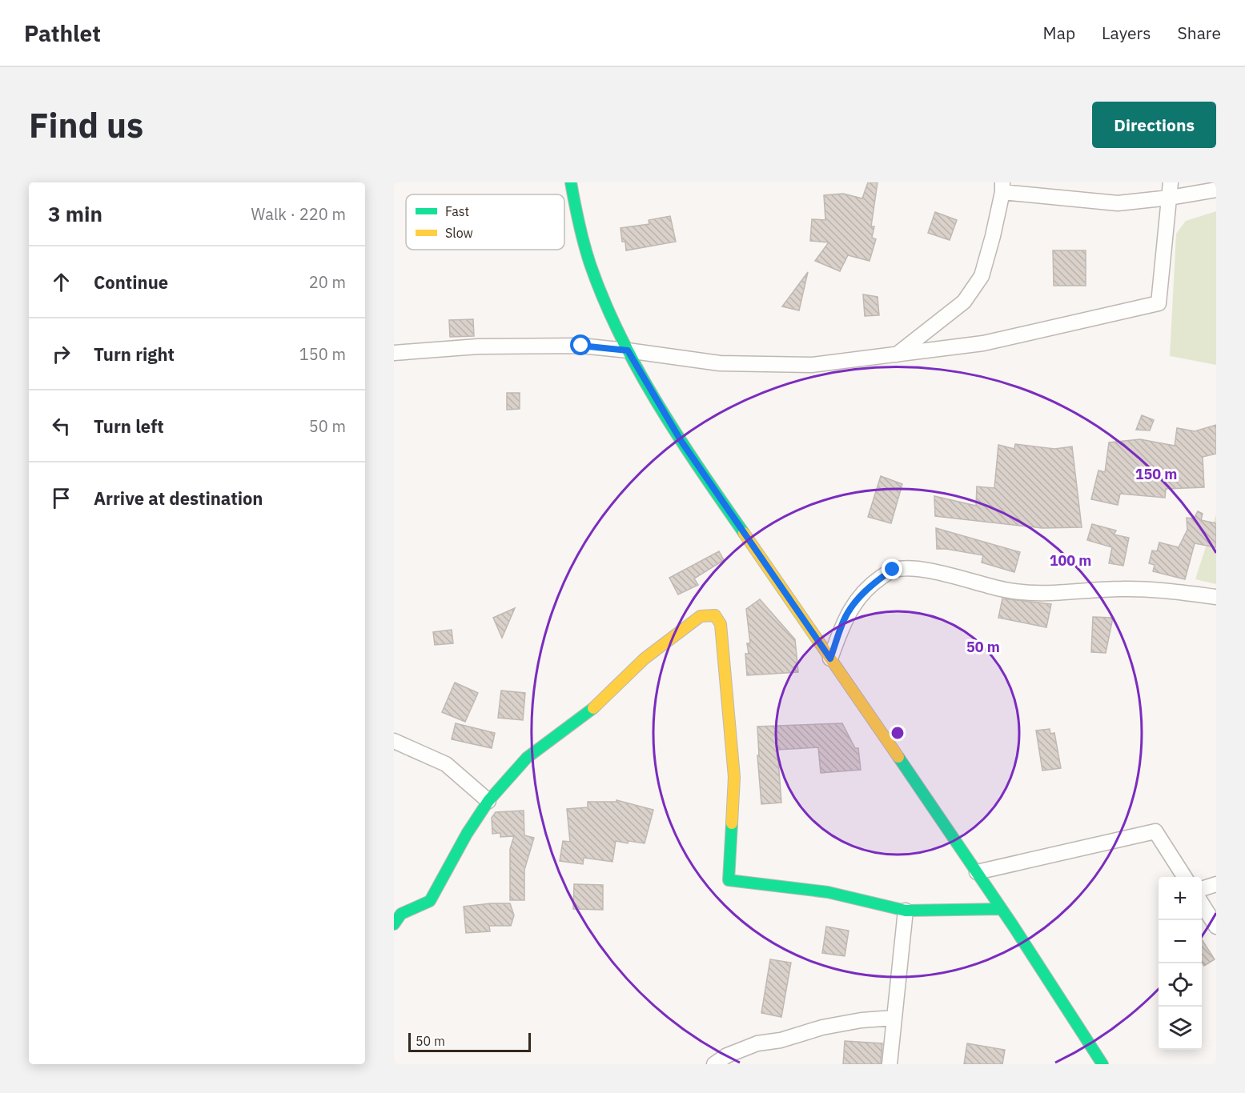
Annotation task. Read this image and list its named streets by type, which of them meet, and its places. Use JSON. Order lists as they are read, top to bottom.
{
  "legend": ["Fast", "Slow"],
  "scale_bar": "50 m",
  "page": {
    "header": "Pathlet",
    "nav": ["Map", "Layers", "Share"],
    "buttons": "Directions",
    "title": "Find us",
    "heading": ["3 min", "Walk · 220 m"],
    "list": [
      ["Continue", "20 m"],
      ["Turn right", "150 m"],
      ["Turn left", "50 m"],
      "Arrive at destination"
    ],
    "map_buttons": ["+", "−"],
    "scale": "50 m"
  },
  "rings": ["150 m", "100 m", "50 m"]
}
